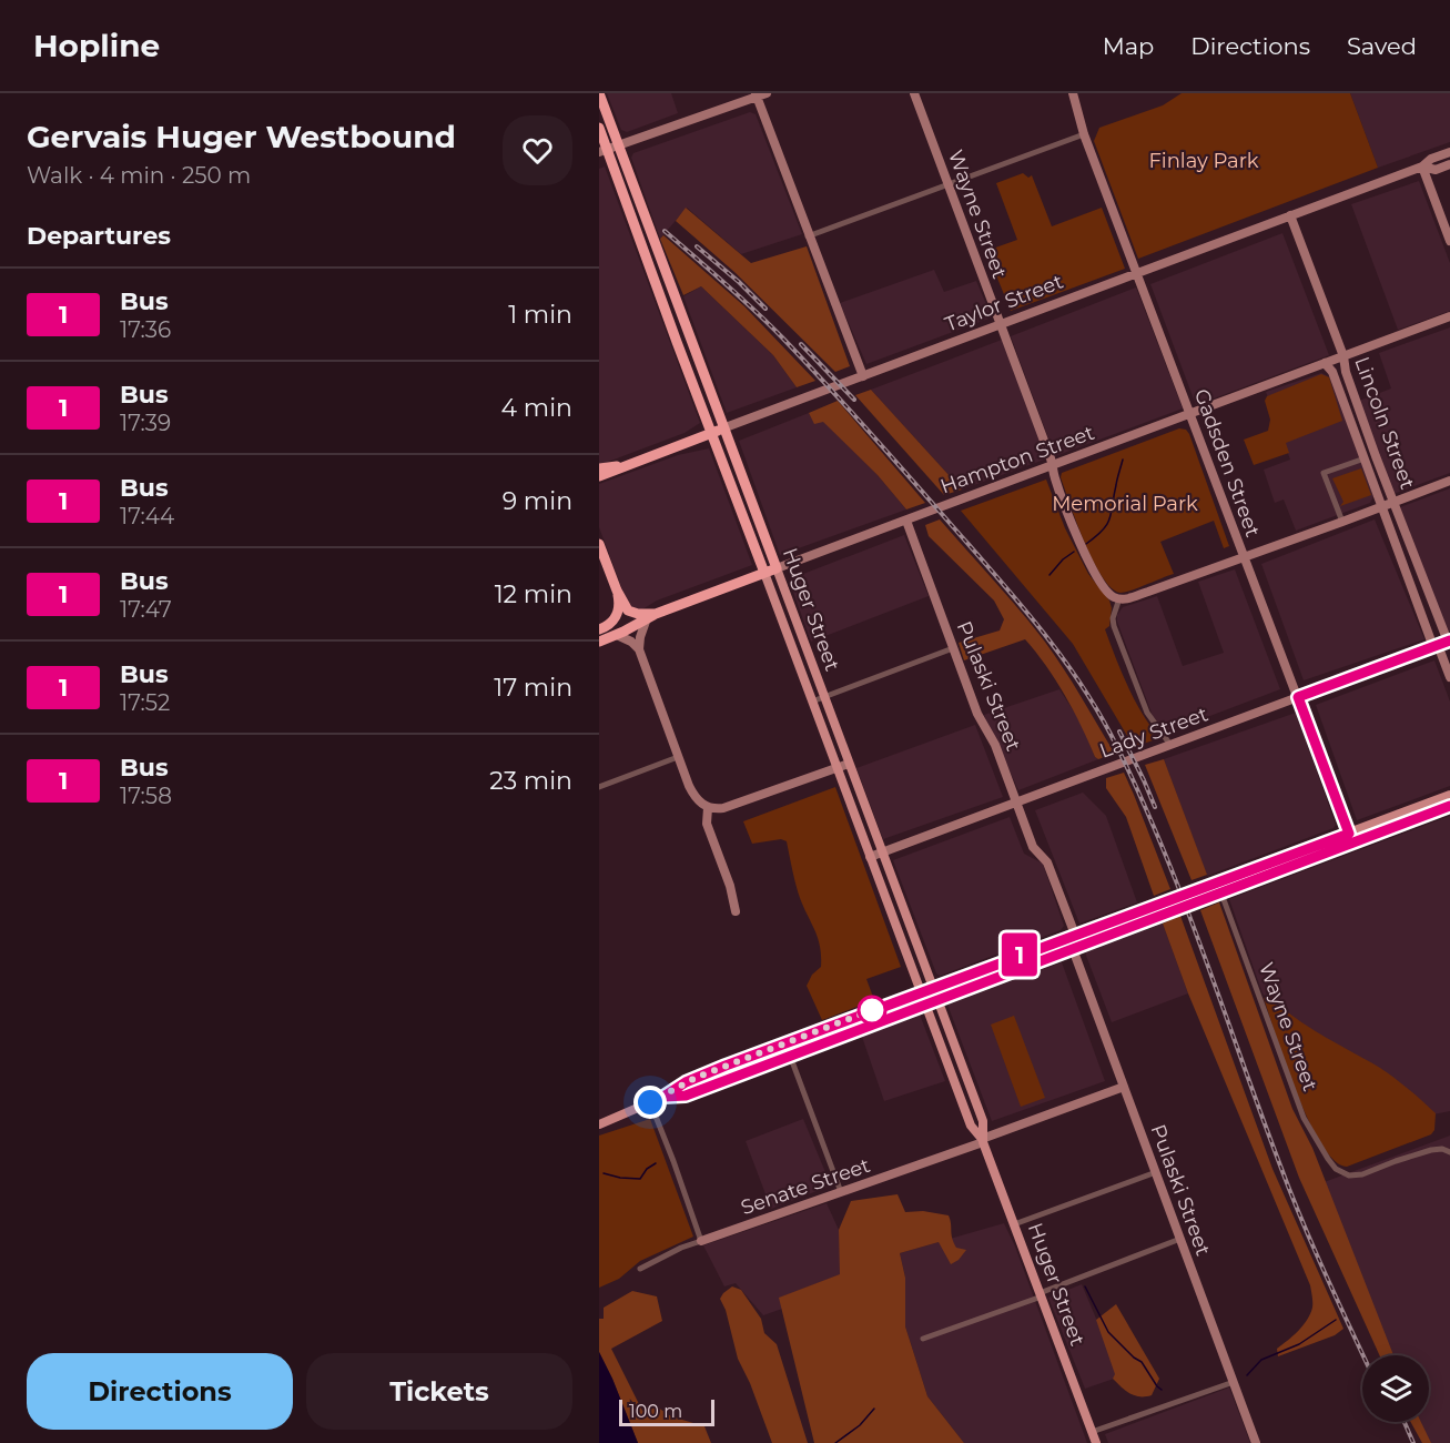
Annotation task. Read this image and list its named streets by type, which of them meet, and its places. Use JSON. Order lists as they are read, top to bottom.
{
  "streets": {
    "highway": ["Taylor Street", "Hampton Street", "Huger Street"],
    "street": [
      "Wayne Street",
      "Lincoln Street",
      "Gadsden Street",
      "Pulaski Street",
      "Lady Street",
      "Senate Street"
    ]
  },
  "crossings": [
    ["Wayne Street", "Taylor Street"],
    ["Wayne Street", "Hampton Street"],
    ["Taylor Street", "Lincoln Street"],
    ["Taylor Street", "Gadsden Street"],
    ["Taylor Street", "Huger Street"],
    ["Lincoln Street", "Hampton Street"],
    ["Lincoln Street", "Lady Street"],
    ["Hampton Street", "Gadsden Street"],
    ["Hampton Street", "Huger Street"],
    ["Hampton Street", "Pulaski Street"],
    ["Gadsden Street", "Lady Street"],
    ["Huger Street", "Lady Street"],
    ["Huger Street", "Senate Street"],
    ["Pulaski Street", "Lady Street"],
    ["Pulaski Street", "Senate Street"]
  ],
  "parks": ["Finlay Park", "Memorial Park"],
  "lines": ["bus line 1"],
  "scale_bar": "100 m",
  "page": {
    "header": "Hopline",
    "nav": ["Map", "Directions", "Saved"],
    "heading": [
      ["Gervais Huger Westbound", "Walk · 4 min · 250 m"],
      "Departures"
    ],
    "on_map": "1",
    "list": [
      {
        "mark": "1",
        "name": "Bus",
        "note": "17:36",
        "value": "1 min"
      },
      {
        "mark": "1",
        "name": "Bus",
        "note": "17:39",
        "value": "4 min"
      },
      {
        "mark": "1",
        "name": "Bus",
        "note": "17:44",
        "value": "9 min"
      },
      {
        "mark": "1",
        "name": "Bus",
        "note": "17:47",
        "value": "12 min"
      },
      {
        "mark": "1",
        "name": "Bus",
        "note": "17:52",
        "value": "17 min"
      },
      {
        "mark": "1",
        "name": "Bus",
        "note": "17:58",
        "value": "23 min"
      }
    ],
    "buttons": ["Directions", "Tickets"],
    "scale": "100 m"
  }
}
